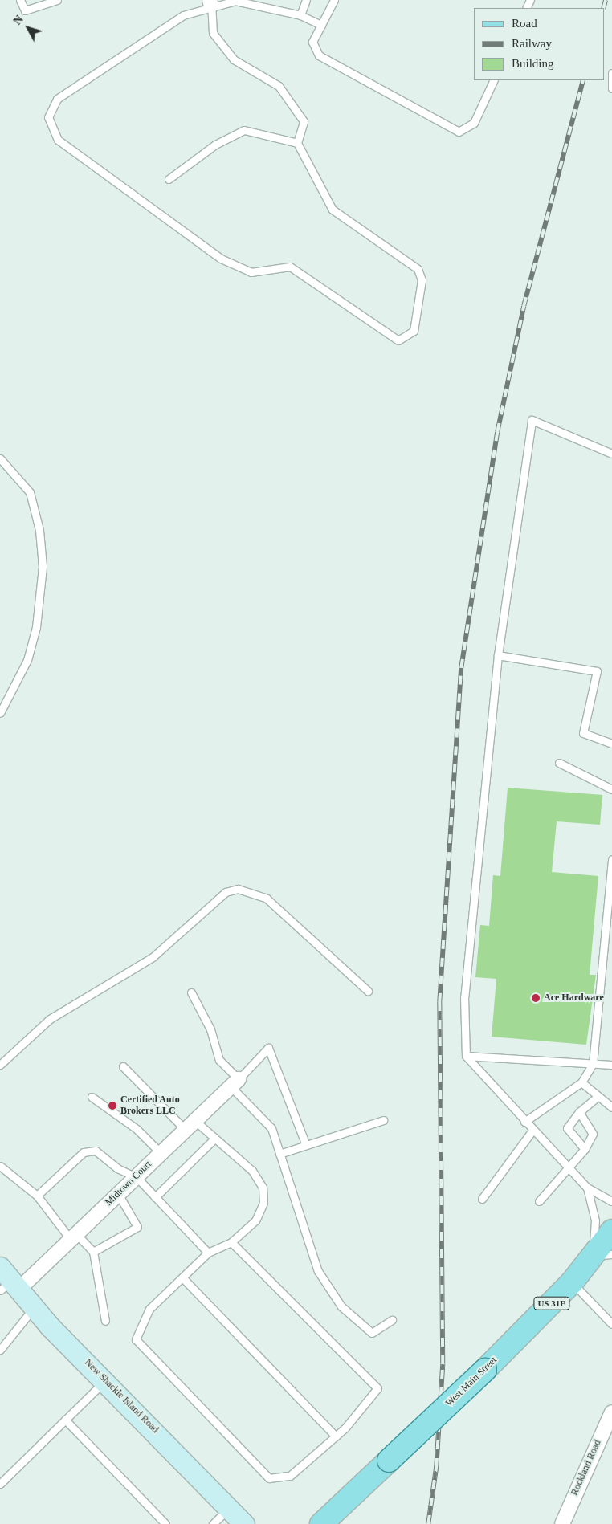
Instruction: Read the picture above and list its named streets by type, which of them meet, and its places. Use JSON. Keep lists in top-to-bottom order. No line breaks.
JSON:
{"streets":{"main road":["US 31E","West Main Street","New Shackle Island Road"],"street":["Midtown Court","Rockland Road"]},"crossings":[["Midtown Court","New Shackle Island Road"]],"places":["Ace Hardware","Certified Auto Brokers LLC"],"legend":["Road","Railway","Building"],"north":"top left"}
